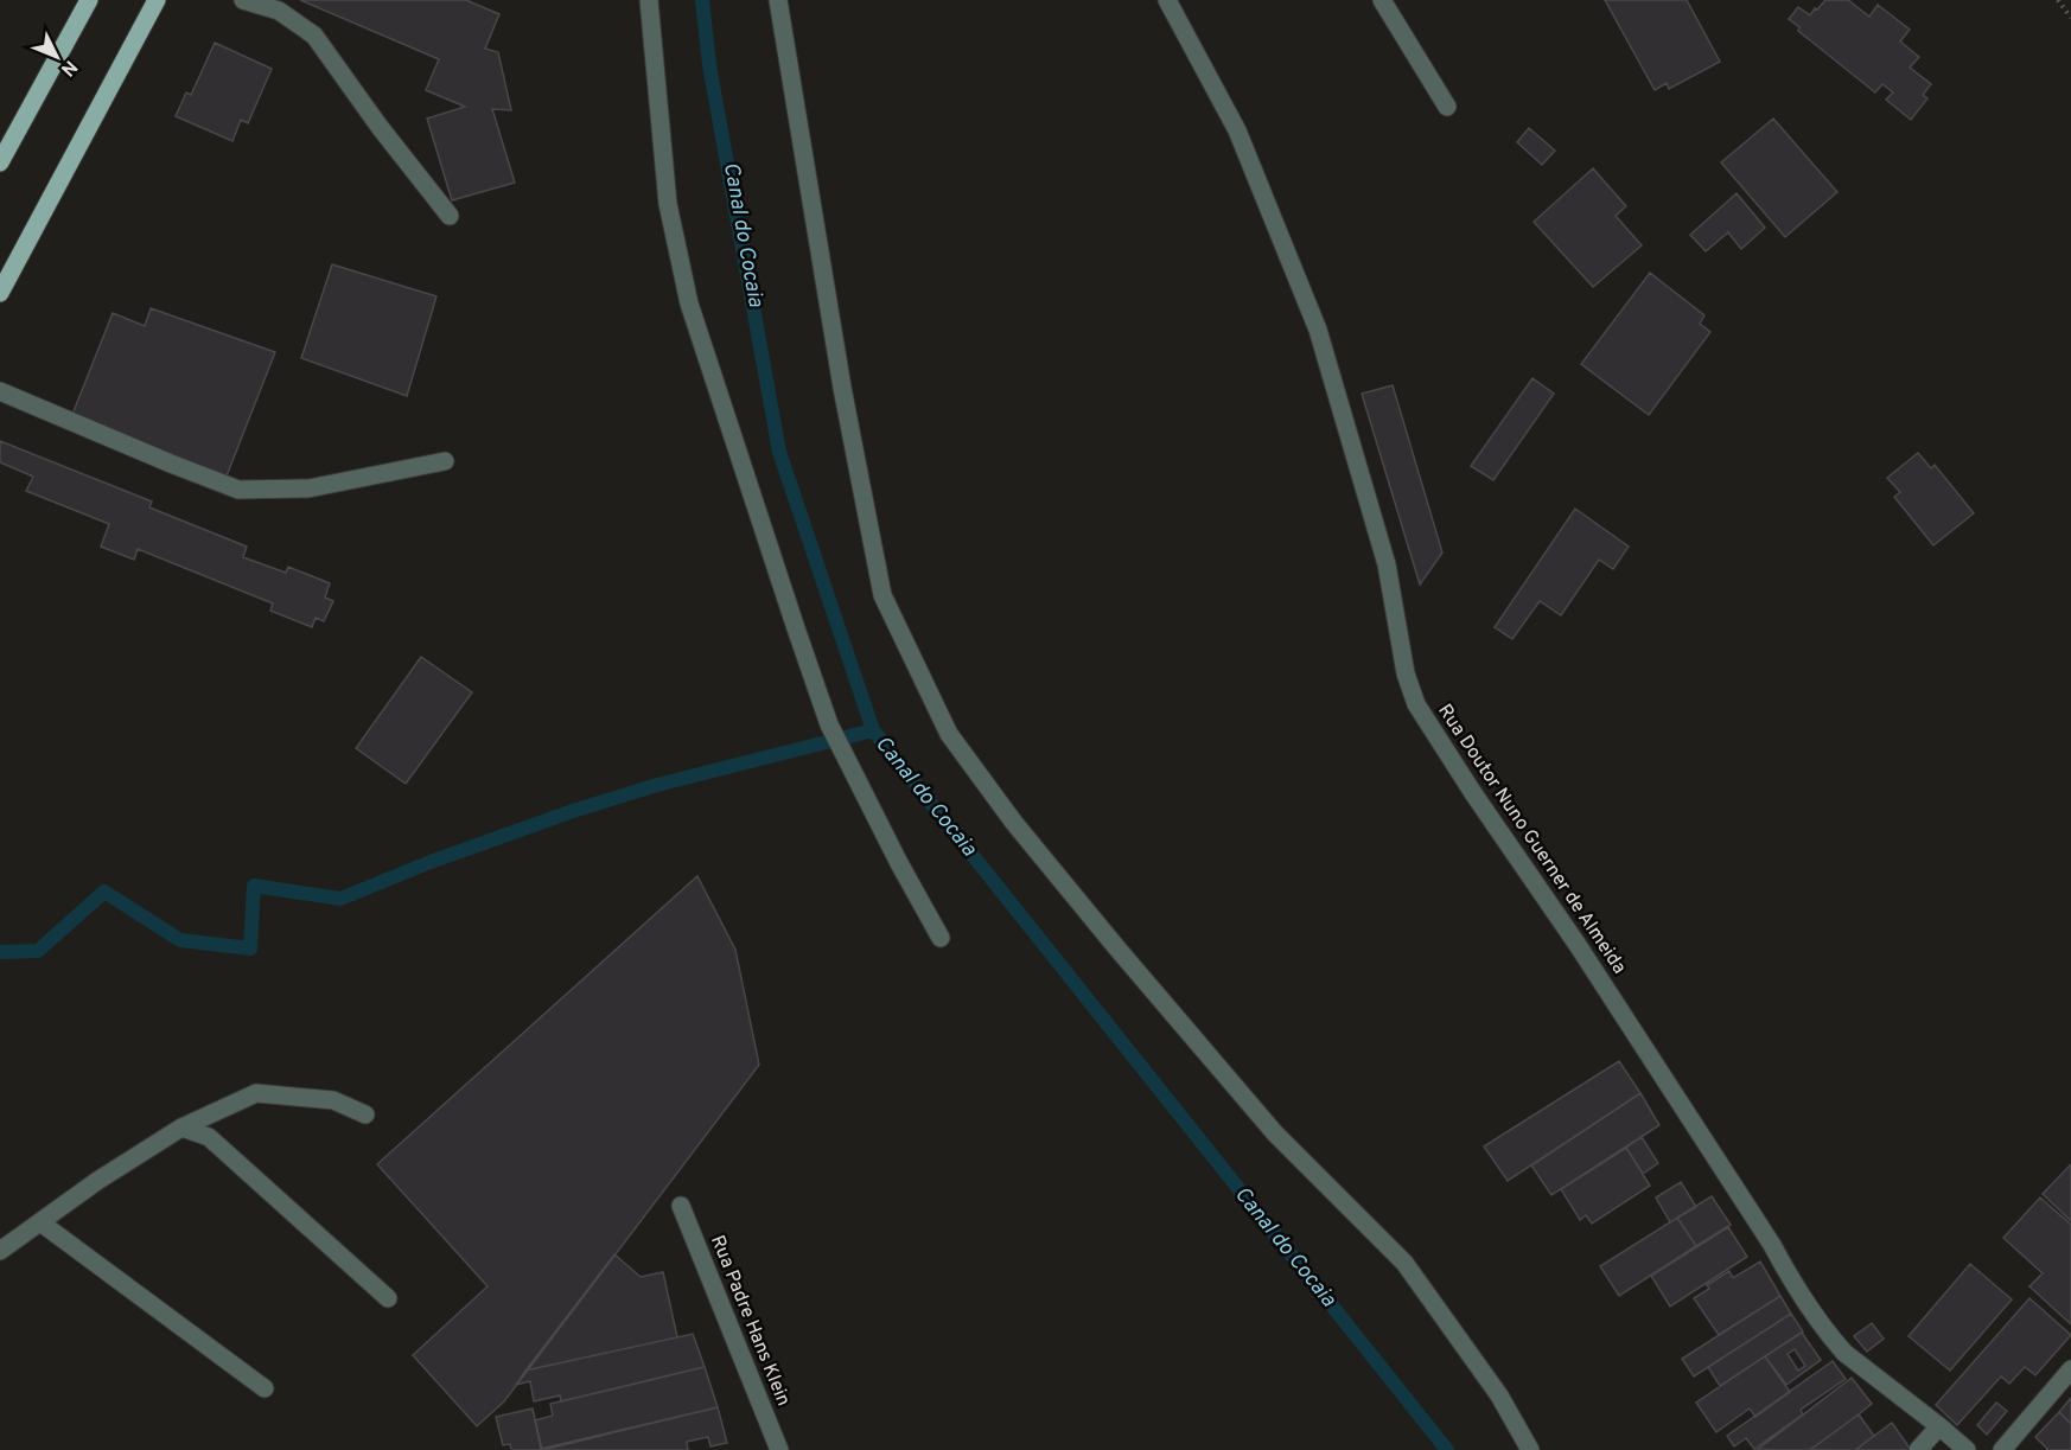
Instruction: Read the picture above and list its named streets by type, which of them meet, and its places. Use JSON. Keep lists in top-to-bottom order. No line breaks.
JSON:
{"streets":{"street":["Rua Doutor Nuno Guerner de Almeida","Rua Padre Hans Klein"]},"water":["Canal do Cocaia"],"north":"bottom right"}
